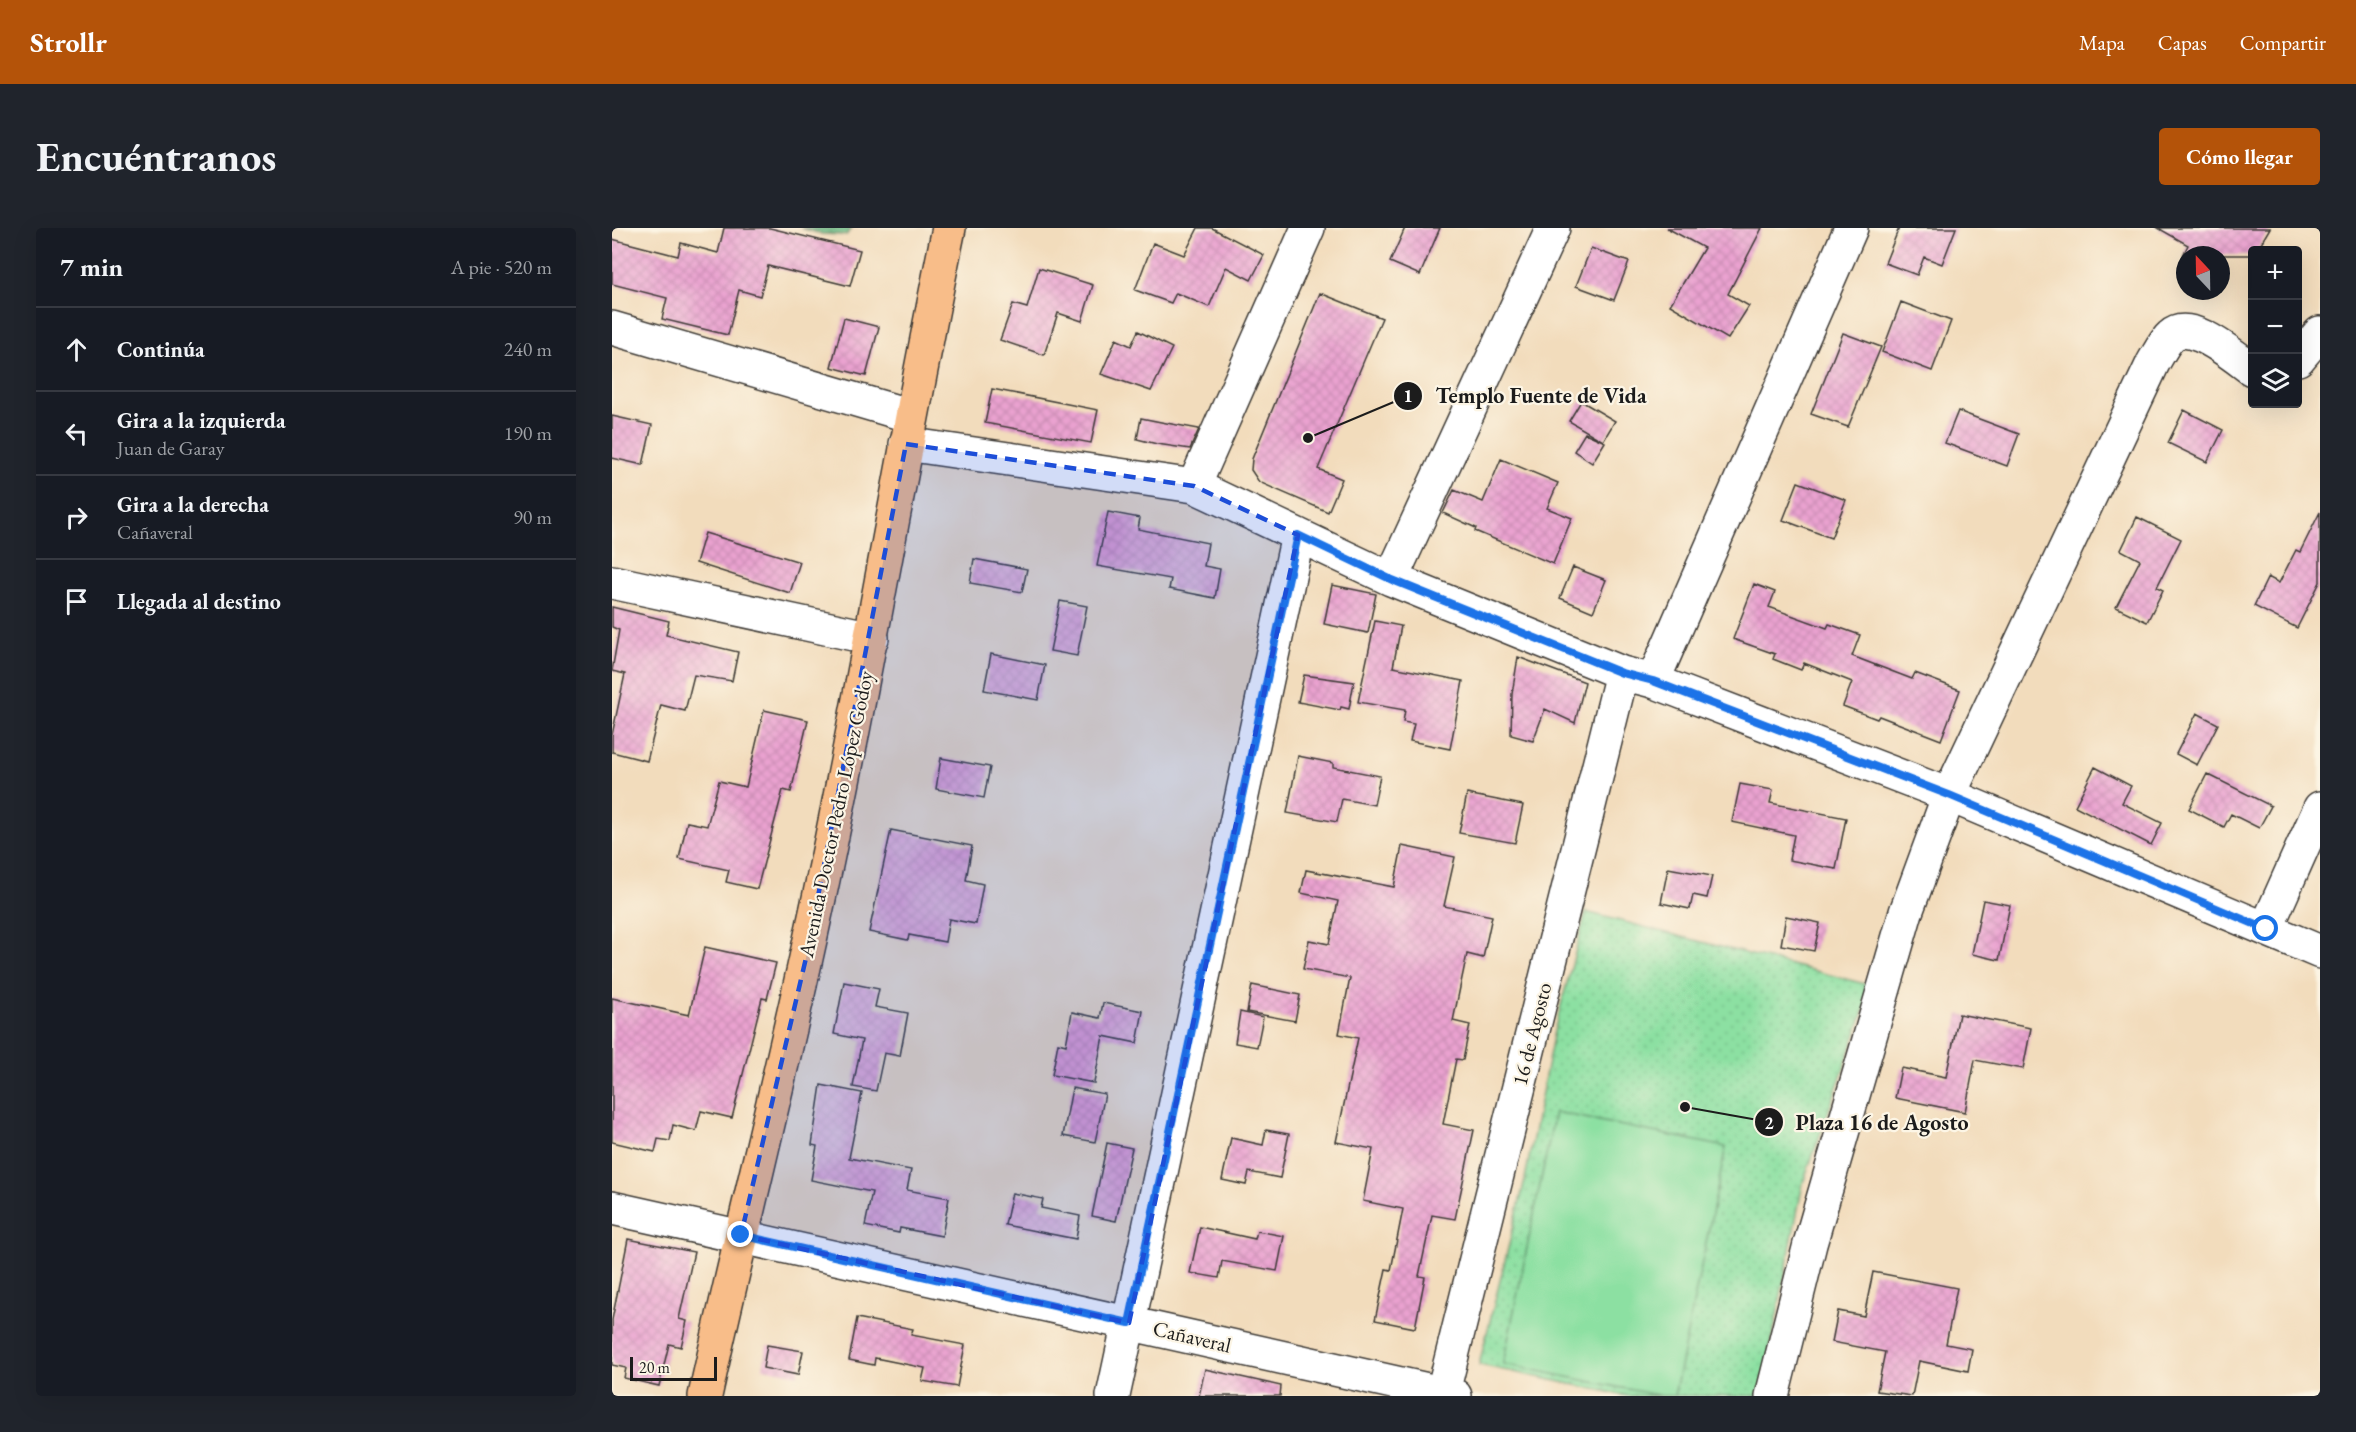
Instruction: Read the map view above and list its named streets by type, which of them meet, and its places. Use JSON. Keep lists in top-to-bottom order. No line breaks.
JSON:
{"streets":{"main road":["Avenida Doctor Pedro López Godoy"],"street":["16 de Agosto","Cañaveral"]},"crossings":[["Avenida Doctor Pedro López Godoy","Cañaveral"],["16 de Agosto","Cañaveral"]],"places":["Templo Fuente de Vida","Plaza 16 de Agosto"],"scale_bar":"20 m","north":"top","page":{"header":"Strollr","nav":["Mapa","Capas","Compartir"],"buttons":"Cómo llegar","title":"Encuéntranos","heading":["7 min","A pie · 520 m"],"map_buttons":["+","−"],"list":[["Continúa","240 m"],["Gira a la izquierda","Juan de Garay","190 m"],["Gira a la derecha","Cañaveral","90 m"],"Llegada al destino"],"scale":"20 m"}}
